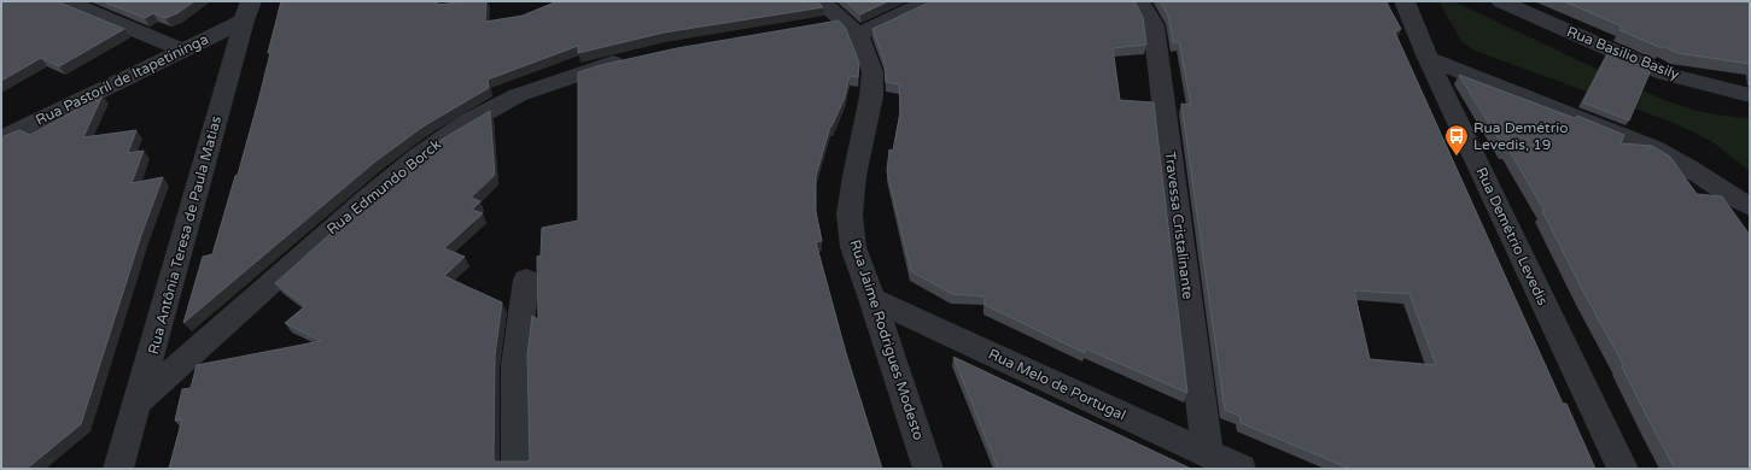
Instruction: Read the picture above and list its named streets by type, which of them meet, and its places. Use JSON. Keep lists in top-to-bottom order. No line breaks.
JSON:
{"streets":{"street":["Rua Basilio Basily","Rua Pastoril de Itapetininga","Rua Edmundo Borck","Travessa Cristalinante","Rua Antônia Teresa de Paula Matias","Rua Demétrio Levedis","Rua Jaime Rodrigues Modesto","Rua Melo de Portugal"]},"crossings":[["Rua Pastoril de Itapetininga","Rua Antônia Teresa de Paula Matias"],["Rua Edmundo Borck","Rua Antônia Teresa de Paula Matias"],["Travessa Cristalinante","Rua Melo de Portugal"],["Rua Jaime Rodrigues Modesto","Rua Melo de Portugal"]],"places":{"bus stop":["Rua Demétrio Levedis, 19"]}}
